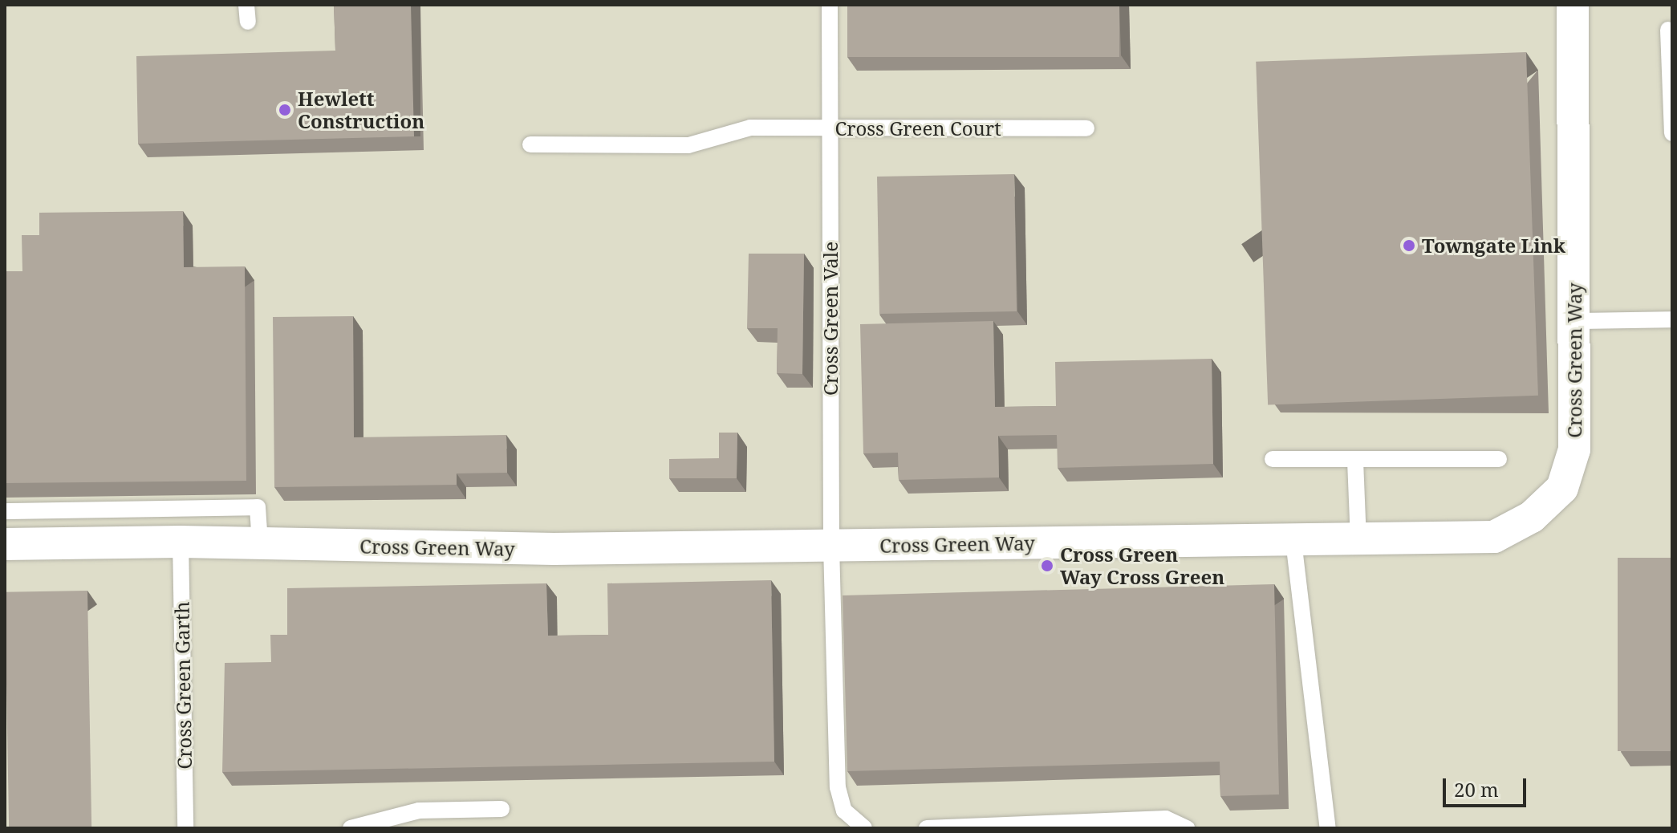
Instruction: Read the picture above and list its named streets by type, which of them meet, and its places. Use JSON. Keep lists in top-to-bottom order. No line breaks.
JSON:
{"streets":{"street":["Cross Green Way"],"lane":["Cross Green Court","Cross Green Vale","Cross Green Garth"]},"crossings":[["Cross Green Court","Cross Green Vale"],["Cross Green Vale","Cross Green Way"],["Cross Green Way","Cross Green Garth"]],"places":["Hewlett Construction","Towngate Link","Cross Green Way Cross Green"],"scale_bar":"20 m"}
